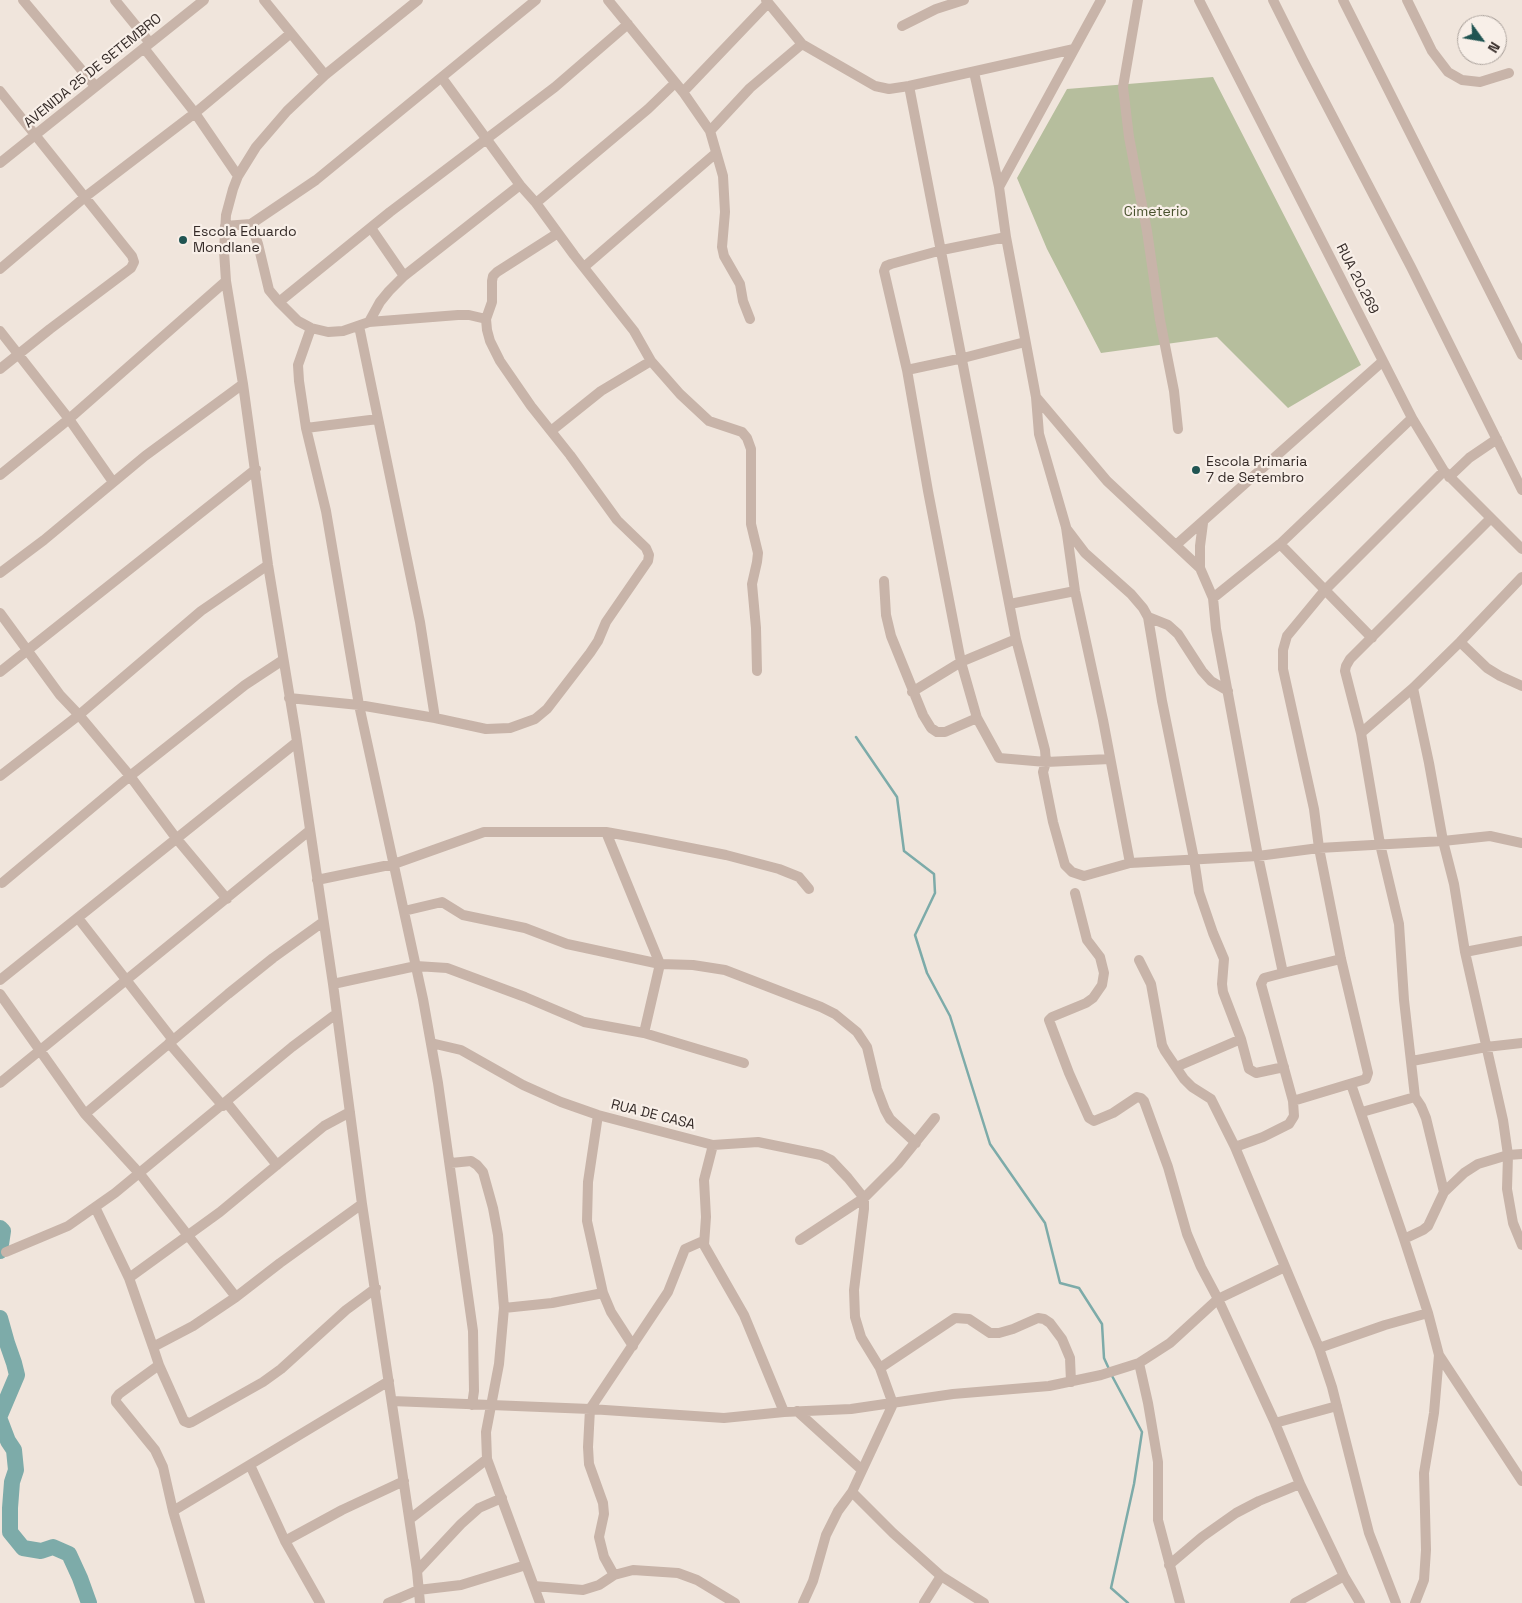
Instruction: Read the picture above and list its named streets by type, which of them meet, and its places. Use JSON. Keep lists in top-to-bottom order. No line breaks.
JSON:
{"streets":{"street":["AVENIDA 25 DE SETEMBRO","RUA 20.269","RUA DE CASA"]},"parks":["Cimeterio"],"places":["Escola Eduardo Mondlane","Escola Primaria 7 de Setembro"],"north":"bottom right"}
